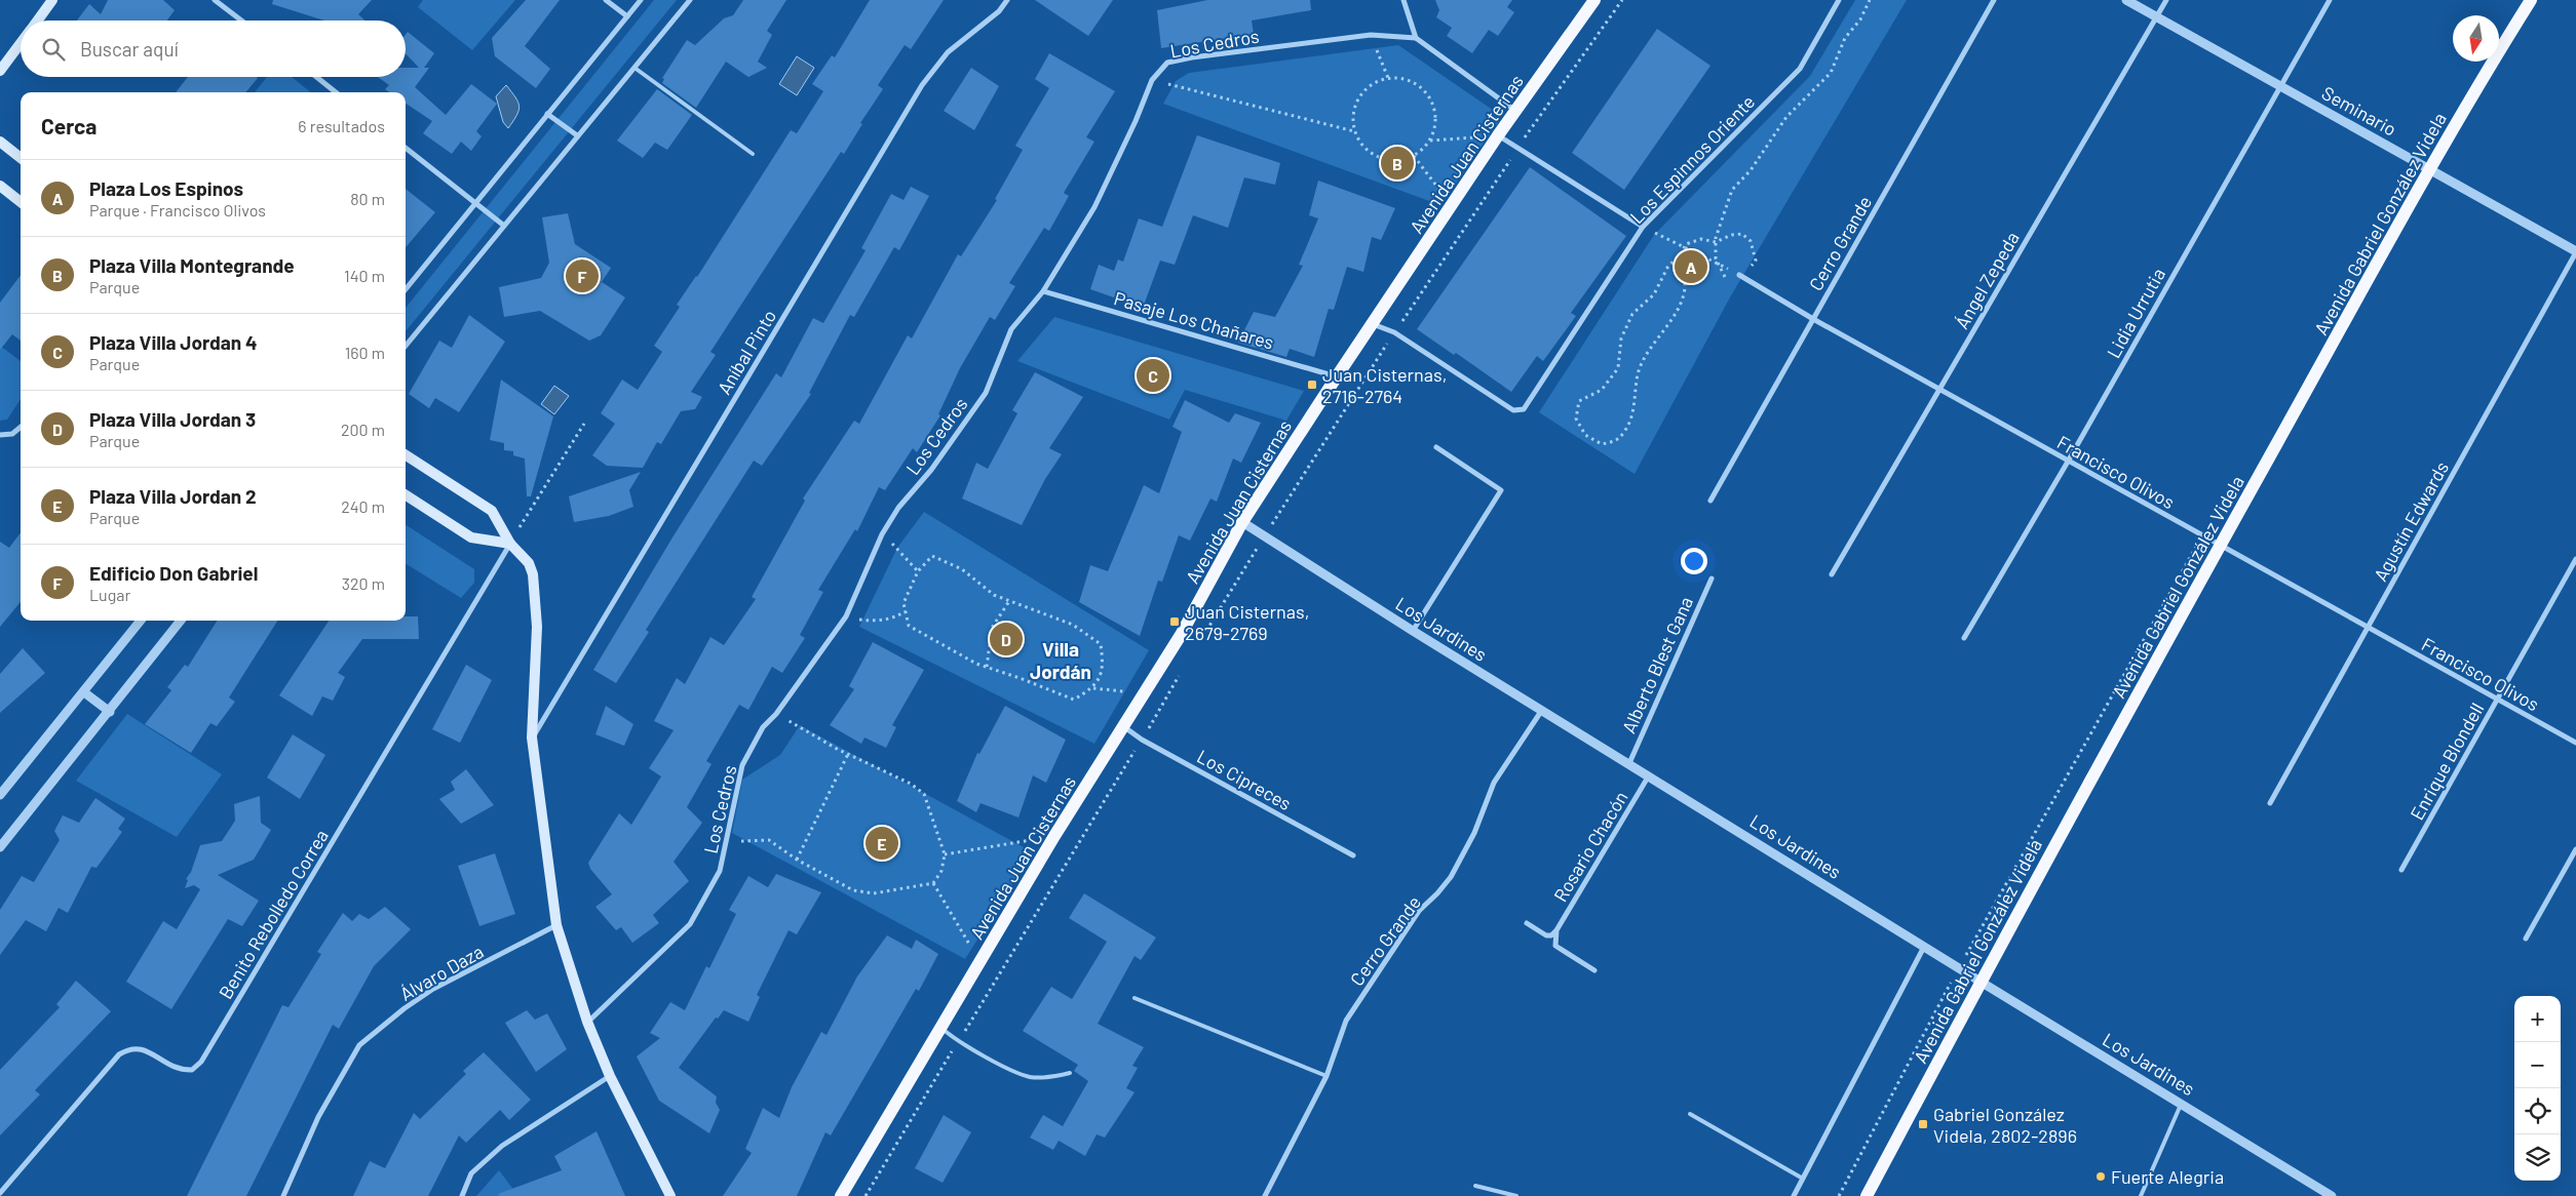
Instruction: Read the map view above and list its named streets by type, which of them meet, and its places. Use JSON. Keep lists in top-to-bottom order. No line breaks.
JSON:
{"streets":{"main road":["Avenida Juan Cisternas","Avenida Gabriel González Videla"],"street":["Los Cedros","Seminario","Los Espinnos Oriente","Cerro Grande","Ángel Zepeda","Lidia Urrutia","Pasaje Los Chañares","Aníbal Pinto","Francisco Olivos","Agustín Edwards","Los Jardines","Alberto Blest Gana","Enrique Blondell","Los Cipreces","Rosario Chacón","Benito Rebolledo Correa","Álvaro Daza"]},"crossings":[["Los Cedros","Pasaje Los Chañares"],["Seminario","Avenida Gabriel González Videla"],["Seminario","Ángel Zepeda"],["Seminario","Lidia Urrutia"],["Seminario","Agustín Edwards"],["Avenida Juan Cisternas","Pasaje Los Chañares"],["Avenida Juan Cisternas","Los Jardines"],["Avenida Juan Cisternas","Los Cipreces"],["Avenida Gabriel González Videla","Francisco Olivos"],["Avenida Gabriel González Videla","Los Jardines"],["Cerro Grande","Francisco Olivos"],["Cerro Grande","Los Jardines"],["Ángel Zepeda","Francisco Olivos"],["Lidia Urrutia","Francisco Olivos"],["Francisco Olivos","Agustín Edwards"],["Francisco Olivos","Enrique Blondell"],["Los Jardines","Alberto Blest Gana"],["Los Jardines","Rosario Chacón"]],"districts":["Villa Jordán"],"places":{"transit":["Juan Cisternas, 2716-2764","Juan Cisternas, 2679-2769","Gabriel González Videla, 2802-2896"],"other":["Fuerte Alegria"]},"north":"bottom","page":{"search":"Buscar aquí","heading":["Cerca","6 resultados"],"pins":["B","A","F","C","D","E"],"list":[{"mark":"A","name":"Plaza Los Espinos","note":"Parque · Francisco Olivos","value":"80 m"},{"mark":"B","name":"Plaza Villa Montegrande","note":"Parque","value":"140 m"},{"mark":"C","name":"Plaza Villa Jordan 4","note":"Parque","value":"160 m"},{"mark":"D","name":"Plaza Villa Jordan 3","note":"Parque","value":"200 m"},{"mark":"E","name":"Plaza Villa Jordan 2","note":"Parque","value":"240 m"},{"mark":"F","name":"Edificio Don Gabriel","note":"Lugar","value":"320 m"}],"map_buttons":["+","−"]}}
